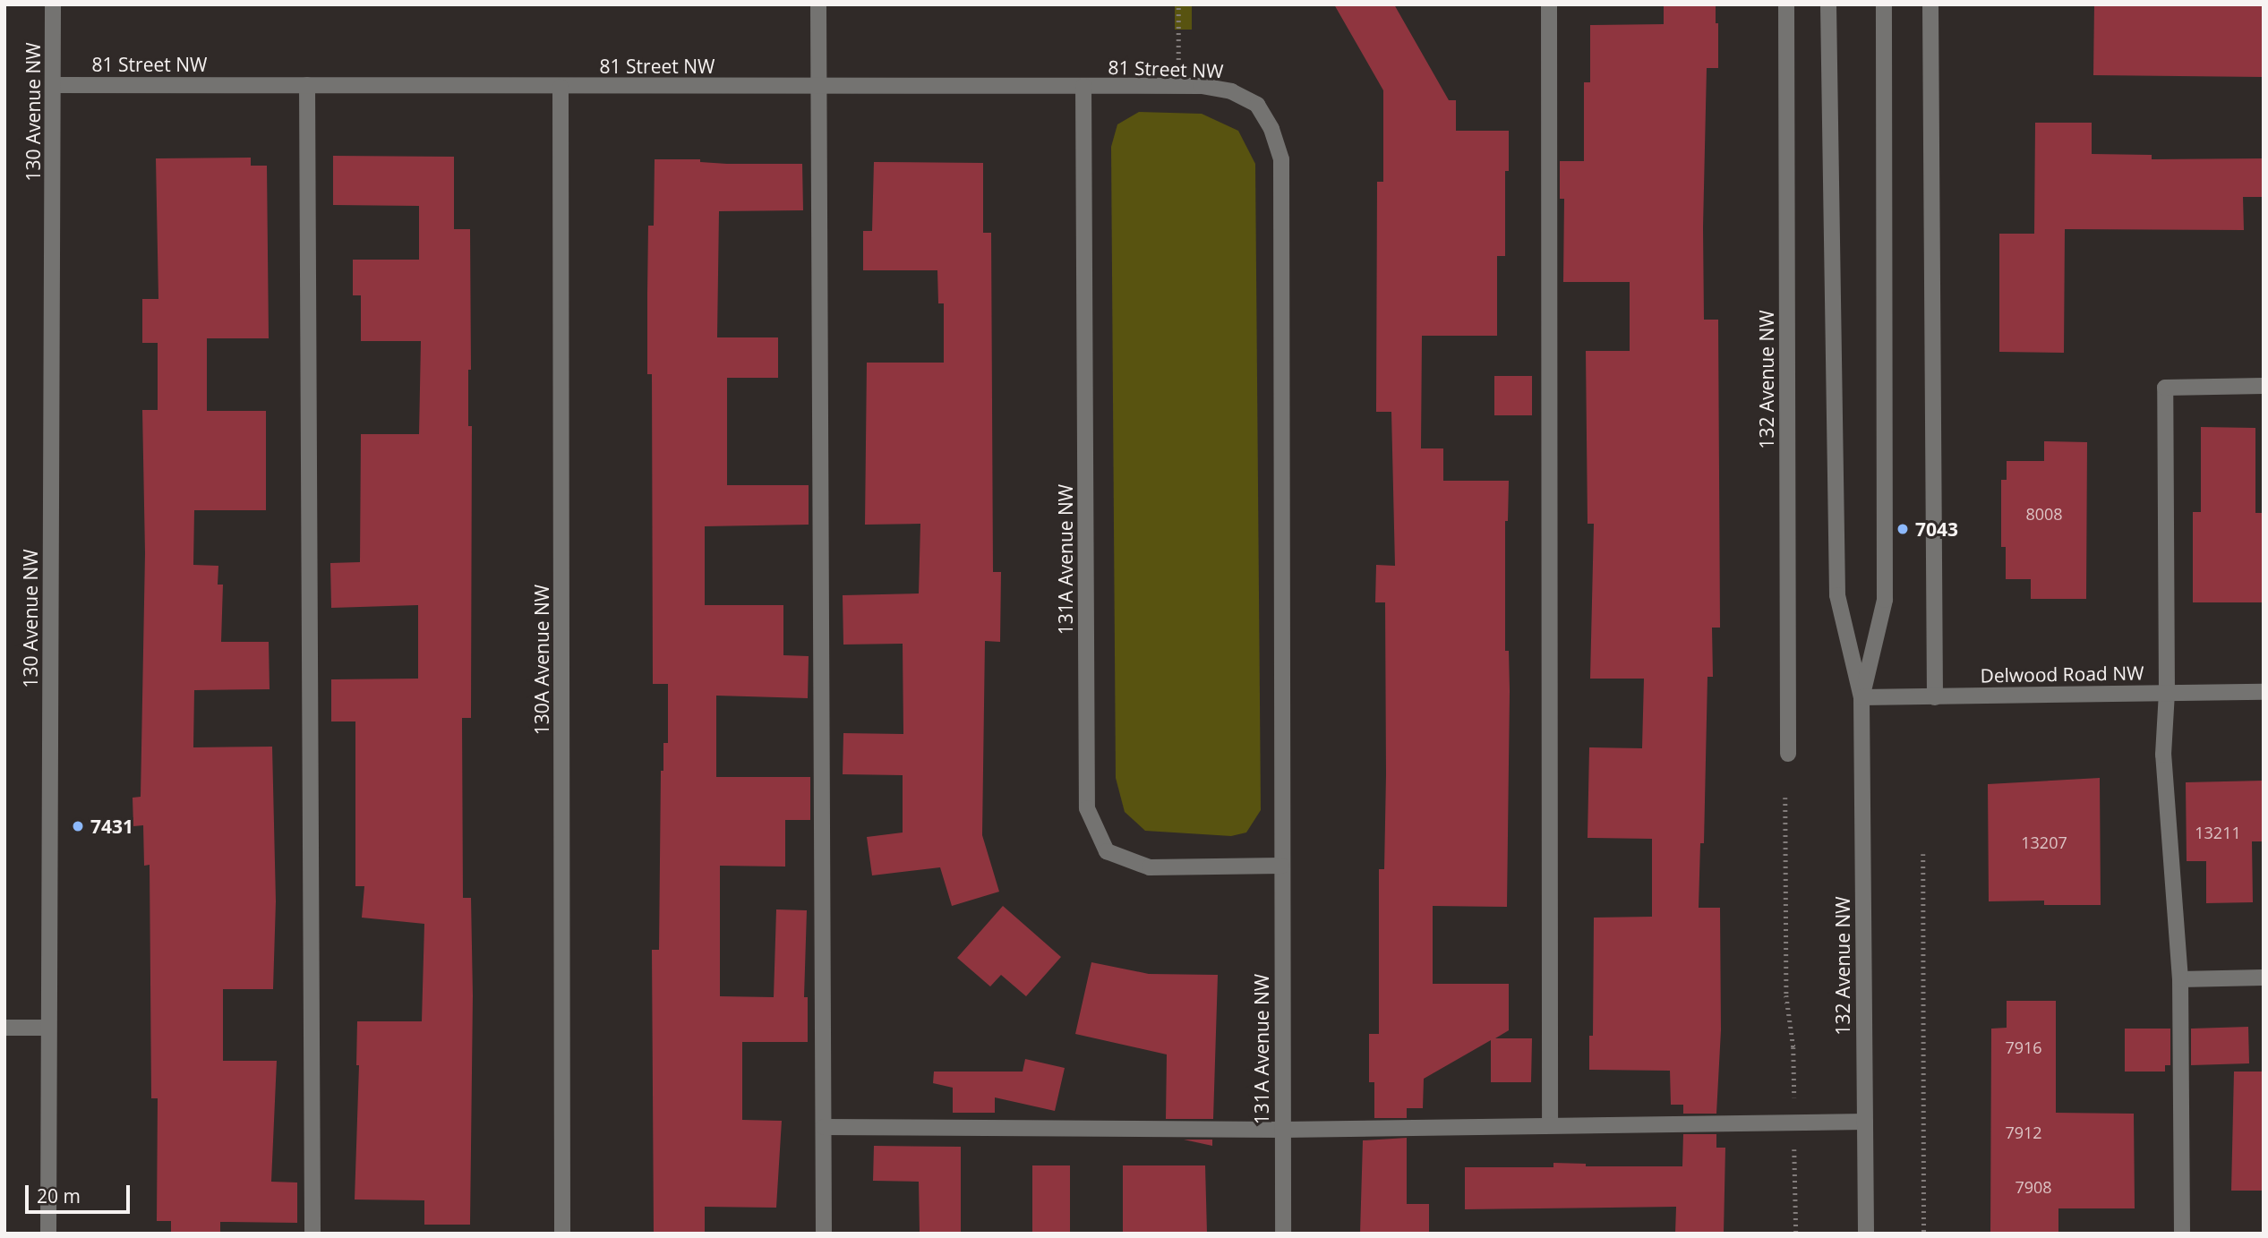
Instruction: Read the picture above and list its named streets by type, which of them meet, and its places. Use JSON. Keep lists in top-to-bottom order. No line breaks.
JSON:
{"streets":{"street":["81 Street NW","130 Avenue NW","132 Avenue NW","131A Avenue NW","130A Avenue NW","Delwood Road NW"]},"crossings":[["81 Street NW","130 Avenue NW"],["81 Street NW","131A Avenue NW"],["81 Street NW","130A Avenue NW"],["132 Avenue NW","Delwood Road NW"]],"places":["7043","7431"],"house_numbers":["8008","13211","13207","7916","7912","7908"],"scale_bar":"20 m"}
